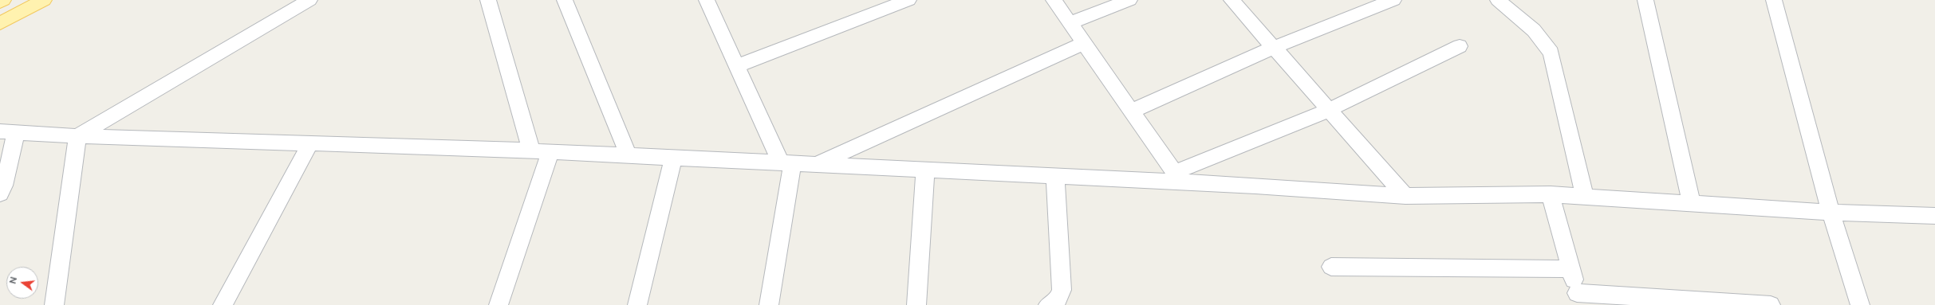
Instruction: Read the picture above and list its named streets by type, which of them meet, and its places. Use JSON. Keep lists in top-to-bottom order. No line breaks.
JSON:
{"north":"left"}
